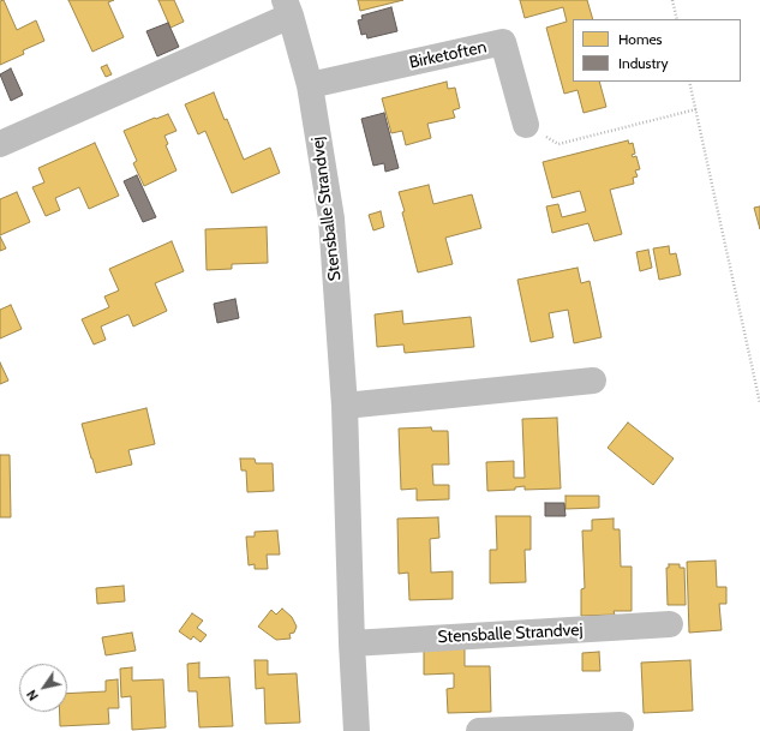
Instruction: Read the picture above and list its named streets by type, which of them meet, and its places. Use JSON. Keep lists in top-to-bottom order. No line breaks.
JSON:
{"streets":{"street":["Birketoften","Stensballe Strandvej"]},"crossings":[["Birketoften","Stensballe Strandvej"]],"legend":["Homes","Industry"],"north":"bottom left"}
